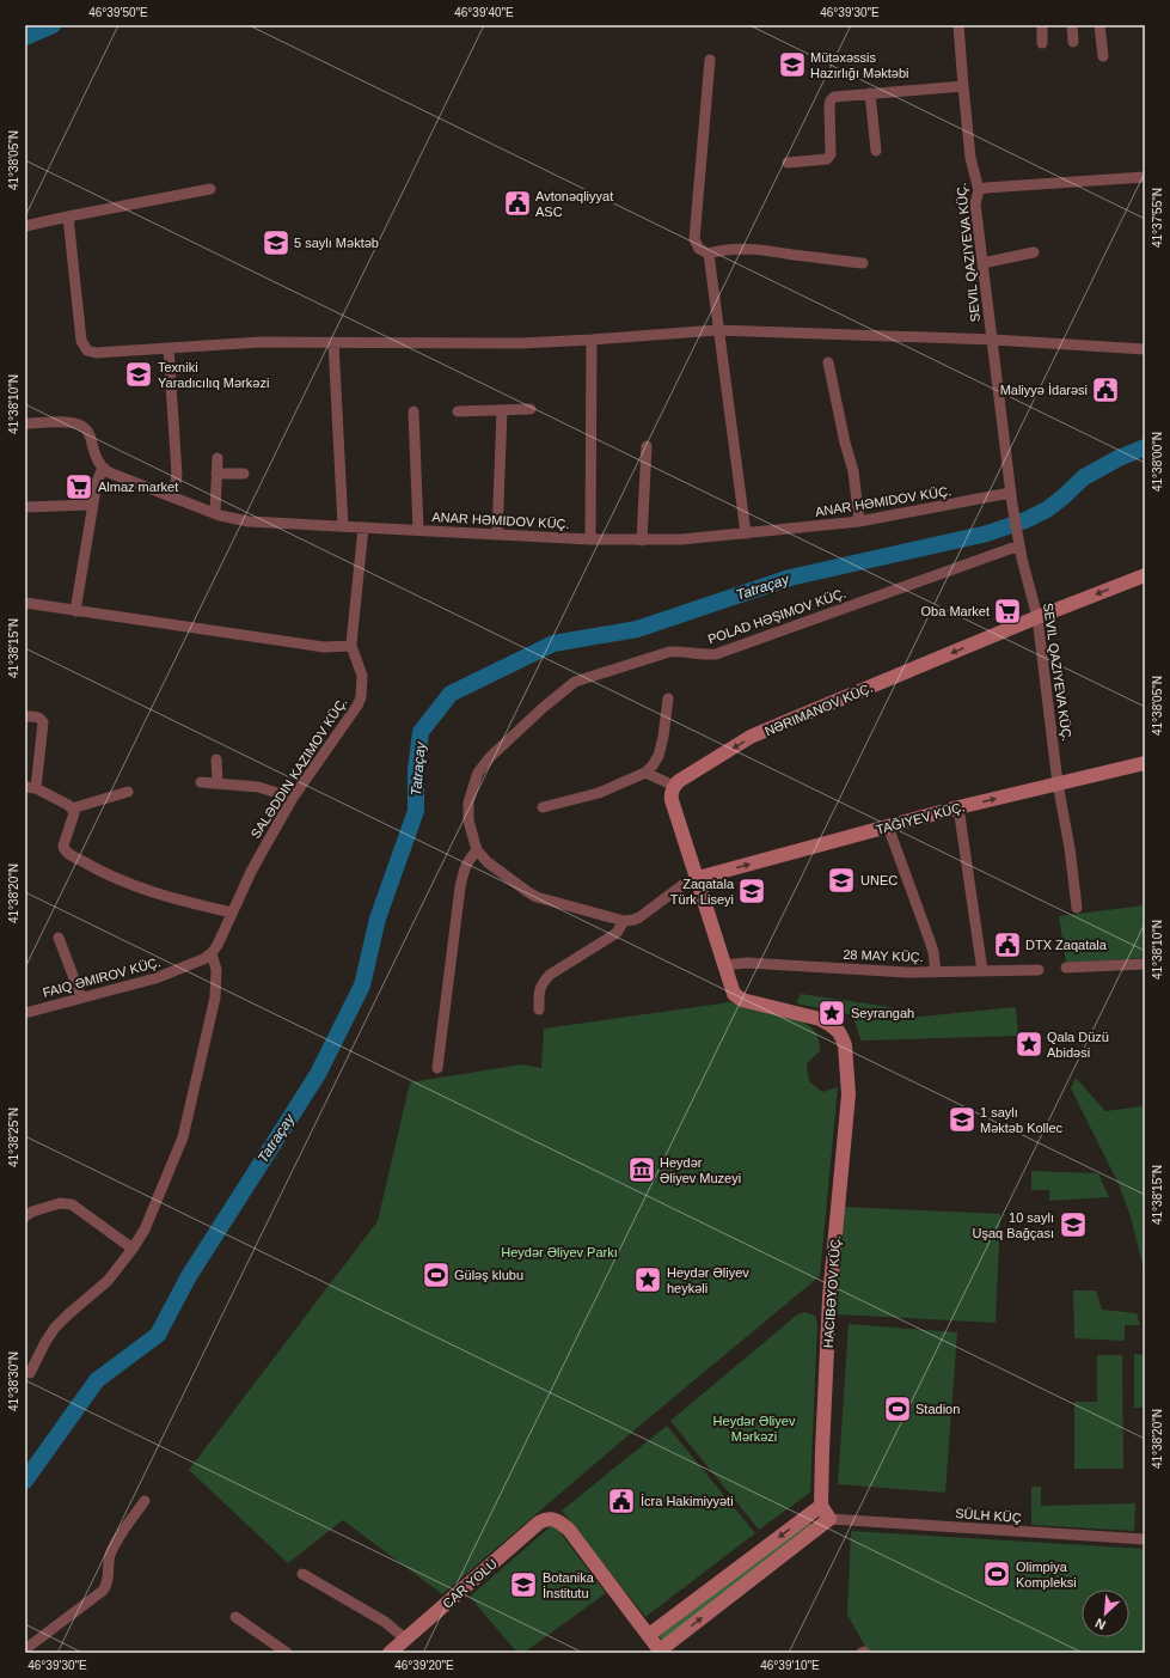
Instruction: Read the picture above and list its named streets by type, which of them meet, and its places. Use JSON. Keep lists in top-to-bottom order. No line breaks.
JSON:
{"streets":{"street":["ANAR HƏMIDOV KÜÇ.","POLAD HƏŞIMOV KÜÇ.","NƏRIMANOV KÜÇ.","28 MAY KÜÇ.","FAIQ ƏMIROV KÜÇ.","SÜLH KÜÇ","CAR YOLU"]},"one_way":["NƏRIMANOV KÜÇ."],"water":["Tatraçay"],"parks":["Heydər Əliyev Parkı","Heydər Əliyev Mərkəzi"],"places":{"school or university":["Mütəxəssis Hazırlığı Məktəbi","5 saylı Məktəb","Texniki Yaradıcılıq Mərkəzi","UNEC","Zaqatala Türk Liseyi","1 saylı Məktəb Kollec","10 saylı Uşaq Bağçası","Botanika İnstitutu"],"public building":["Avtonəqliyyat ASC","Maliyyə İdarəsi","DTX Zaqatala","İcra Hakimiyyəti"],"supermarket":["Almaz market","Oba Market"],"place":["Seyrangah","Qala Düzü Abidəsi","Heydər Əliyev heykəli"],"museum":["Heydər Əliyev Muzeyi"],"sports":["Güləş klubu","Stadion","Olimpiya Kompleksi"]},"north":"bottom left","coordinates":["46°39'50\"E","46°39'40\"E","46°39'30\"E","41°38'05\"N","41°37'55\"N","41°38'10\"N","41°38'00\"N","41°38'15\"N","41°38'20\"N","41°38'25\"N","41°38'30\"N","46°39'20\"E","46°39'10\"E"]}
